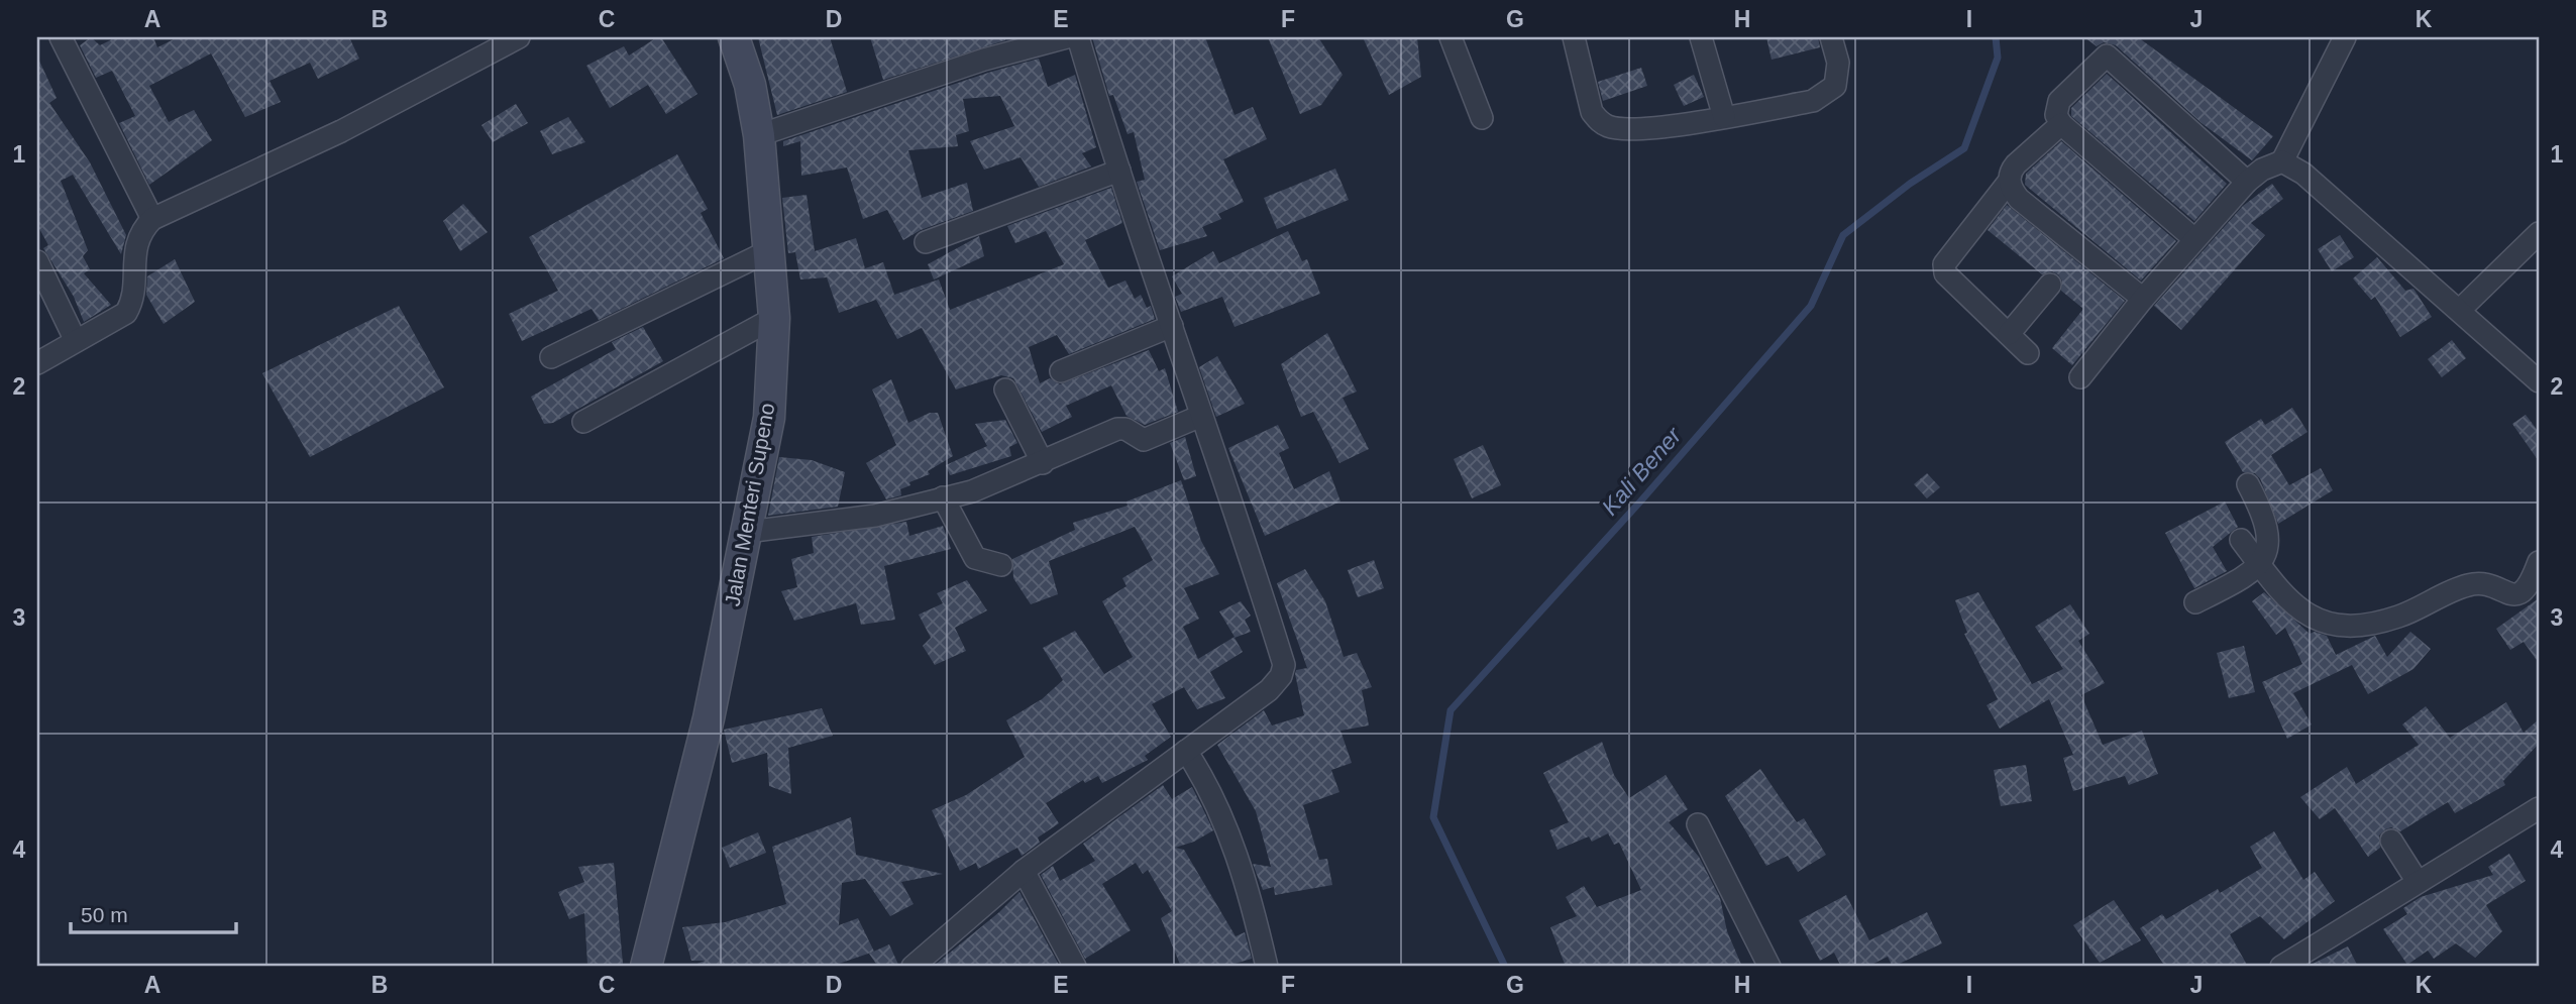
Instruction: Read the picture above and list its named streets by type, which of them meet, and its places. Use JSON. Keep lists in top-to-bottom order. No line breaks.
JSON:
{"streets":{"main road":["Jalan Menteri Supeno"]},"water":["Kali Bener"],"scale_bar":"50 m","grid":{"columns":["A","B","C","D","E","F","G","H","I","J","K"],"rows":["1","2","3","4"]}}
